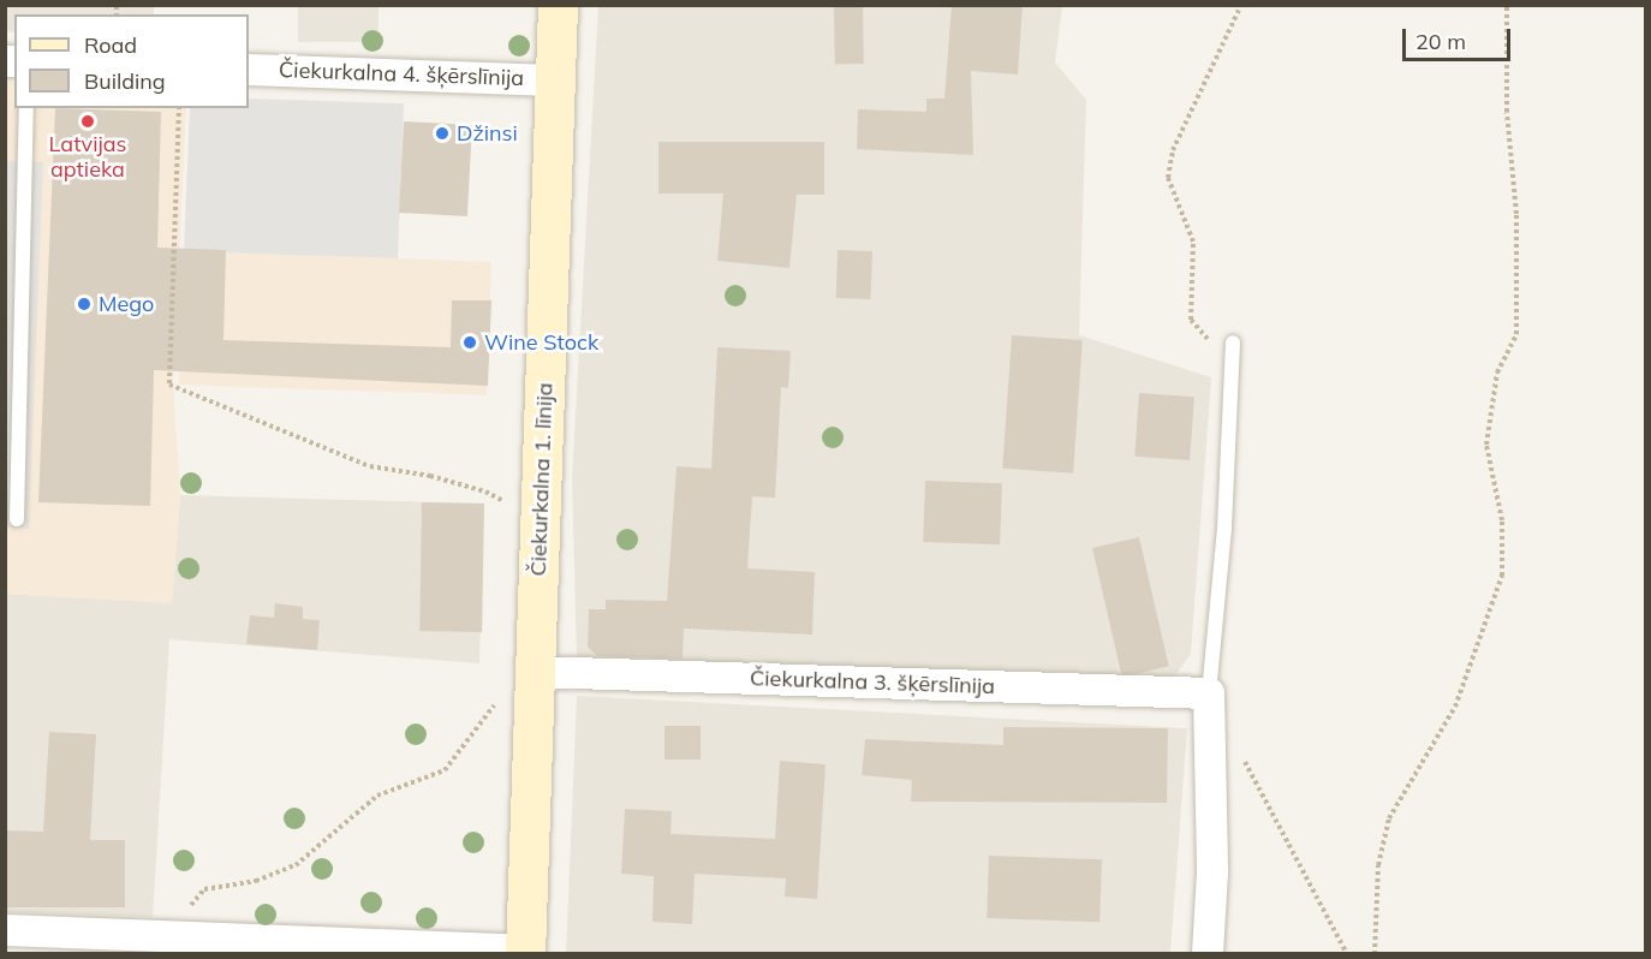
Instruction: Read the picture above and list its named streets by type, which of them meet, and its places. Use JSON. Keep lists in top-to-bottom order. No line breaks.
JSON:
{"streets":{"street":["Čiekurkalna 4. šķērslīnija","Čiekurkalna 1. līnija","Čiekurkalna 3. šķērslīnija"]},"crossings":[["Čiekurkalna 4. šķērslīnija","Čiekurkalna 1. līnija"],["Čiekurkalna 1. līnija","Čiekurkalna 3. šķērslīnija"]],"places":["Latvijas aptieka","Džinsi","Mego","Wine Stock"],"legend":["Road","Building"],"scale_bar":"20 m"}
